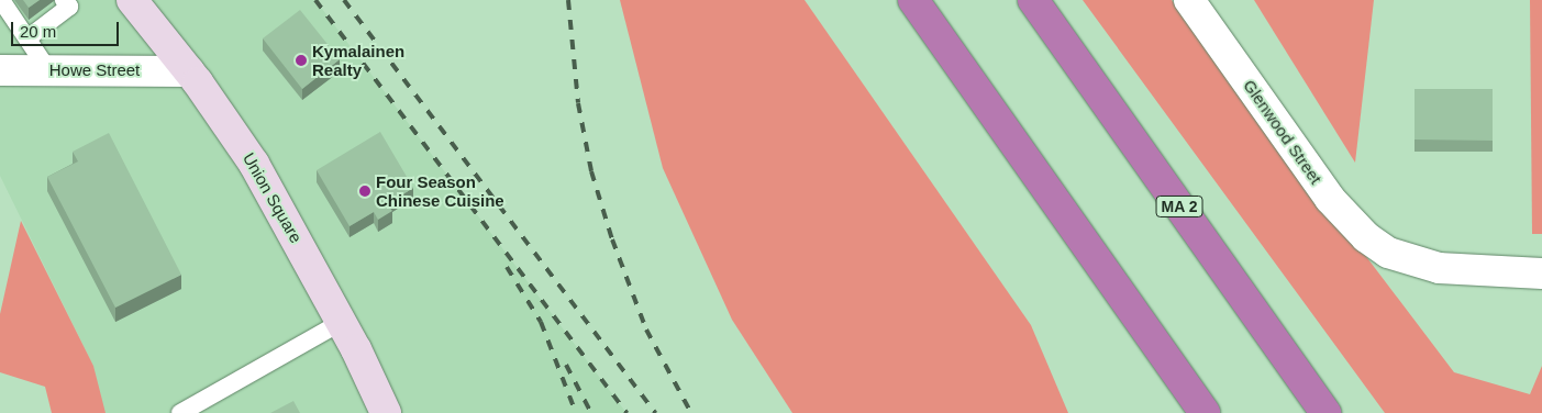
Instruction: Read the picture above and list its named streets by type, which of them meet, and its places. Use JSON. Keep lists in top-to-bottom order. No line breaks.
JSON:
{"streets":{"highway":["MA 2"],"main road":["Union Square"],"street":["Howe Street","Glenwood Street"]},"crossings":[["Howe Street","Union Square"]],"places":["Kymalainen Realty","Four Season Chinese Cuisine"],"scale_bar":"20 m"}
